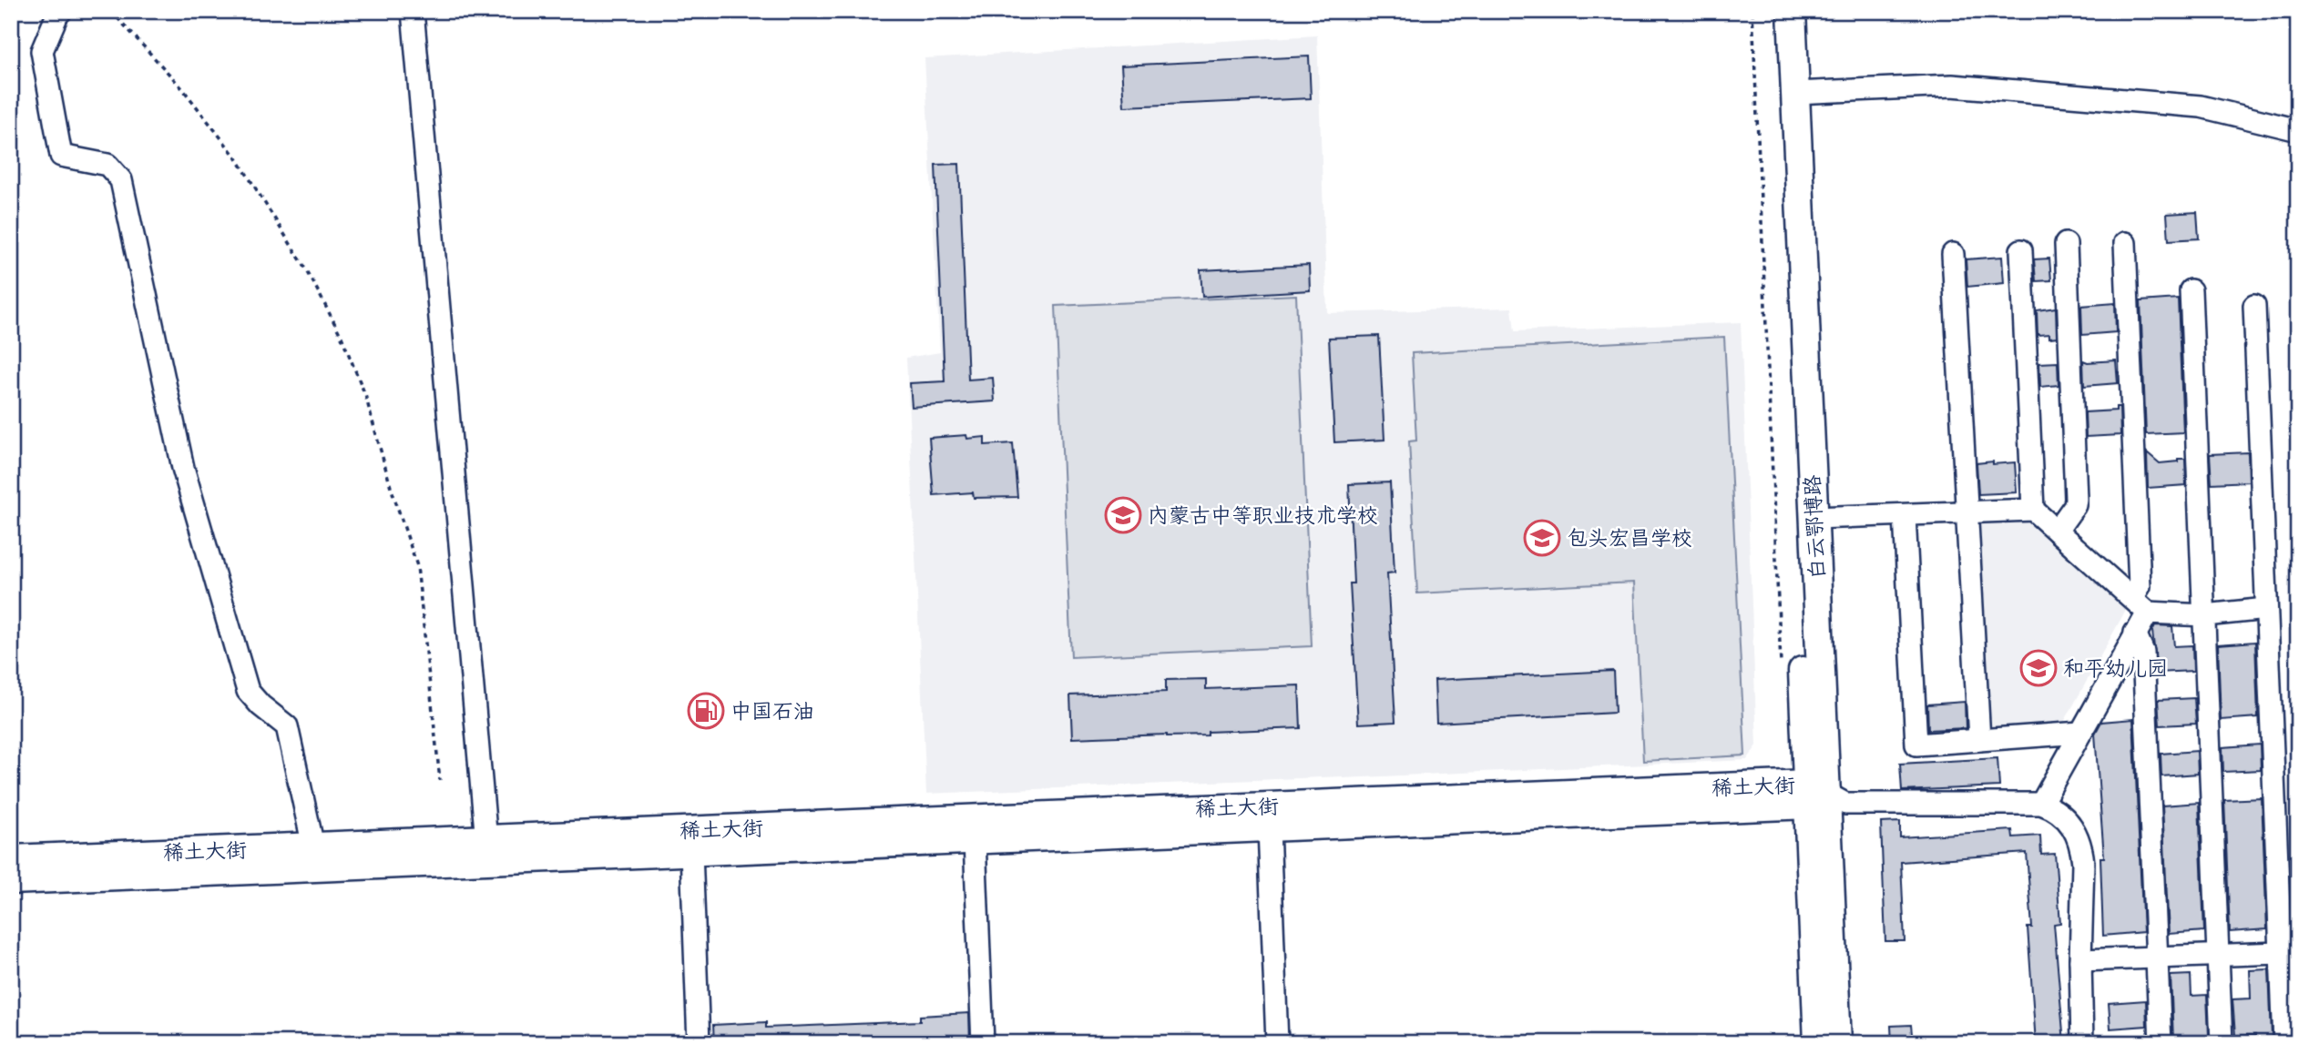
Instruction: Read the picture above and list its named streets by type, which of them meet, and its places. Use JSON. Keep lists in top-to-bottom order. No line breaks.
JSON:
{"streets":{"main road":["白云鄂博路","稀土大街"]},"crossings":[["白云鄂博路","稀土大街"]],"places":{"school or university":["内蒙古中等职业技术学校","包头宏昌学校","和平幼儿园"],"fuel station":["中国石油"]}}
